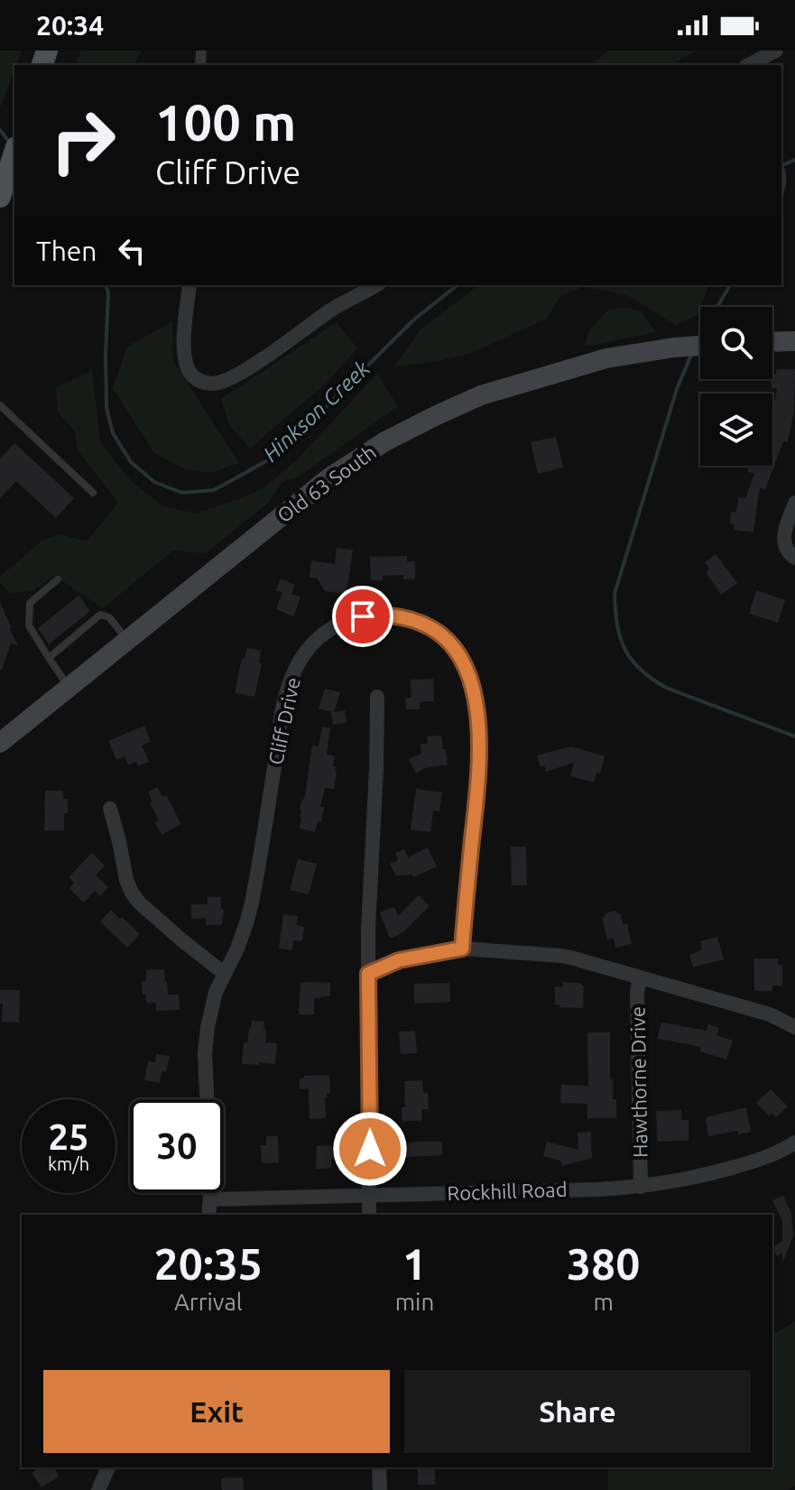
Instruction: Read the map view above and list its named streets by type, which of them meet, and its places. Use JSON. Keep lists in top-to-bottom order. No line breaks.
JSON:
{"streets":{"main road":["Old 63 South"],"street":["Cliff Drive","Hawthorne Drive","Rockhill Road"]},"crossings":[["Cliff Drive","Rockhill Road"],["Hawthorne Drive","Rockhill Road"]],"water":["Hinkson Creek"],"page":{"status":"20:34","turn":["100 m","Cliff Drive"],"then":"Then","speed":"25 km/h","limit":"30","eta":["20:35","Arrival","1","min","380","m"],"buttons":["Exit","Share"]}}
